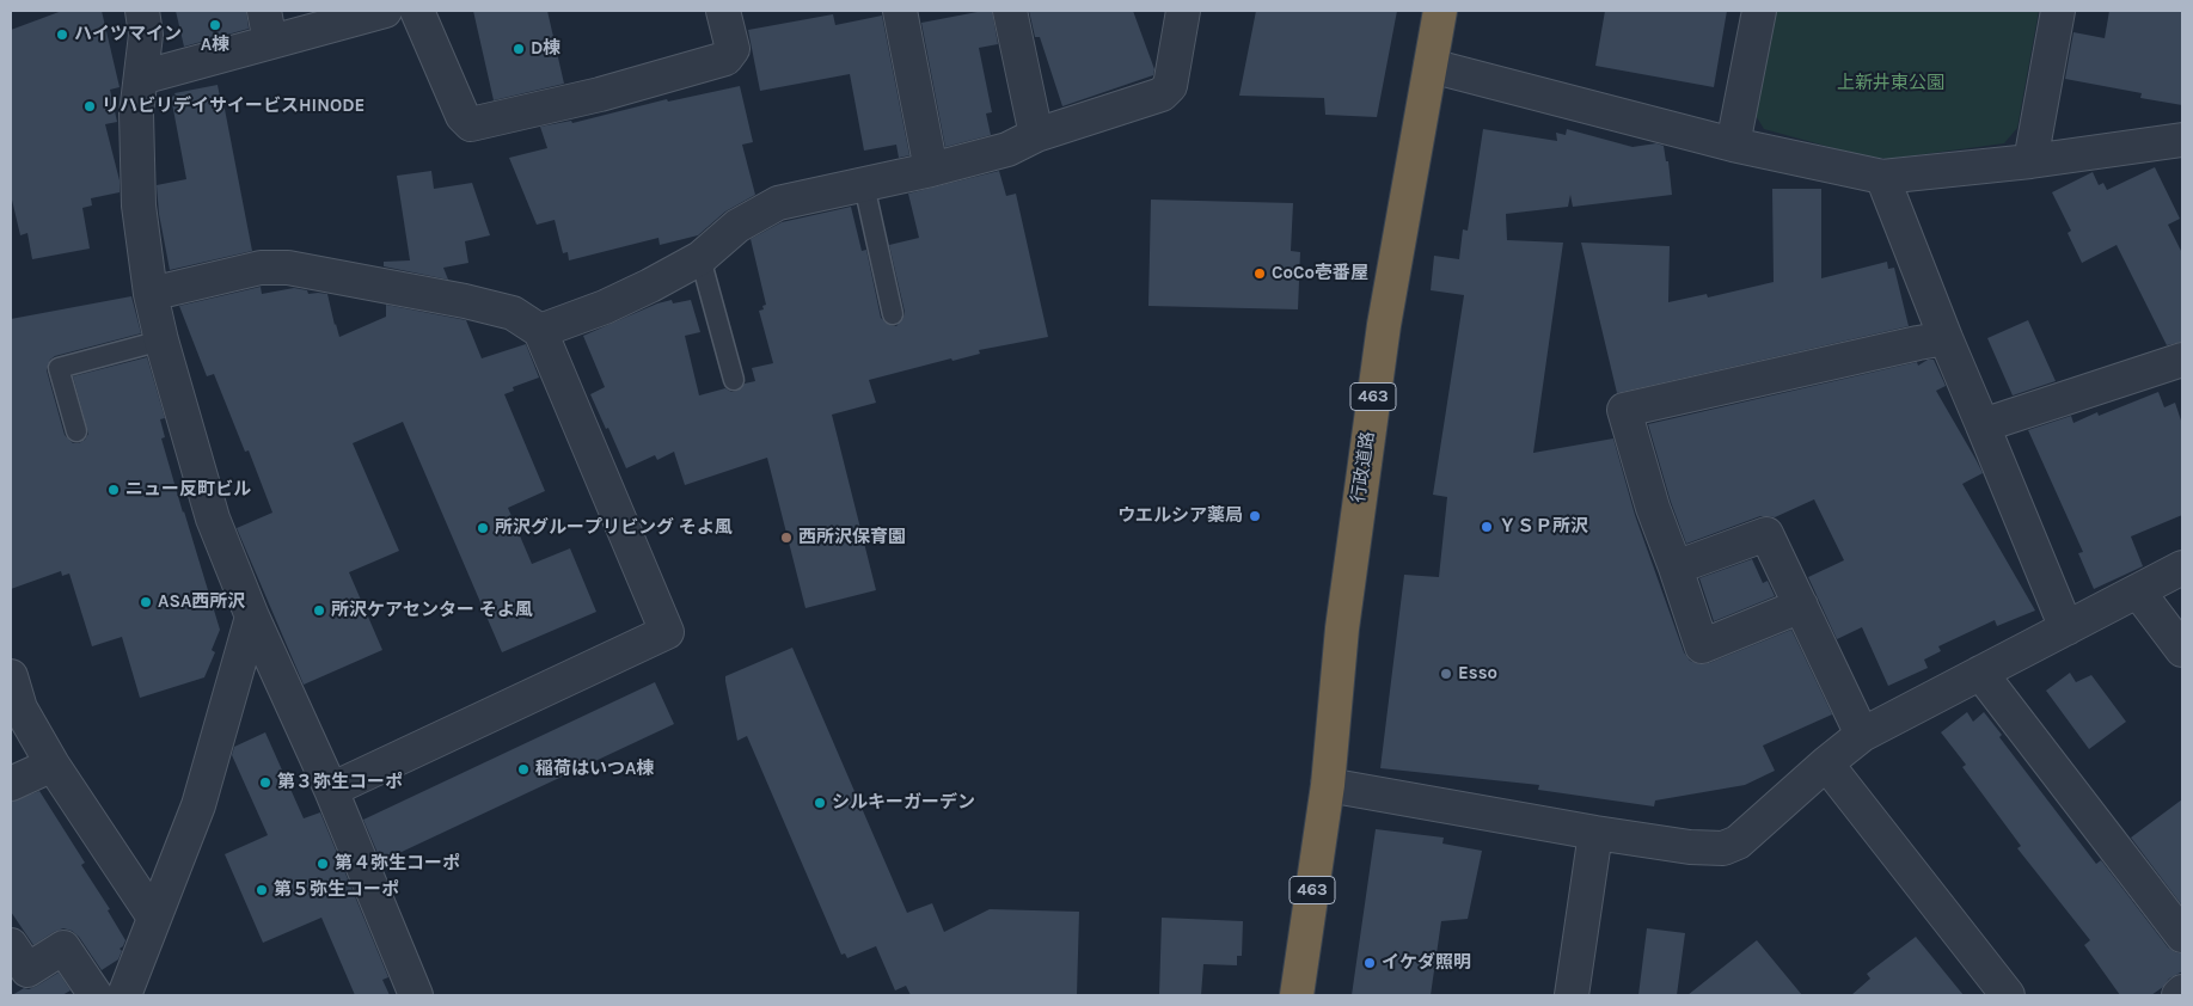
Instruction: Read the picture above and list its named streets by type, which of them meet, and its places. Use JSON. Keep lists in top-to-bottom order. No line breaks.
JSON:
{"streets":{"highway":["463","行政道路"]},"crossings":[["463","行政道路"]],"parks":["上新井東公園"],"places":["A棟","ハイツマイン","D棟","リハビリデイサイービスHINODE","CoCo壱番屋","ニュー反町ビル","ウエルシア薬局","ＹＳＰ所沢","所沢グループリビング そよ風","西所沢保育園","ASA西所沢","所沢ケアセンター そよ風","Esso","稲荷はいつA棟","第３弥生コーポ","シルキーガーデン","第４弥生コーポ","第５弥生コーポ","イケダ照明"]}
